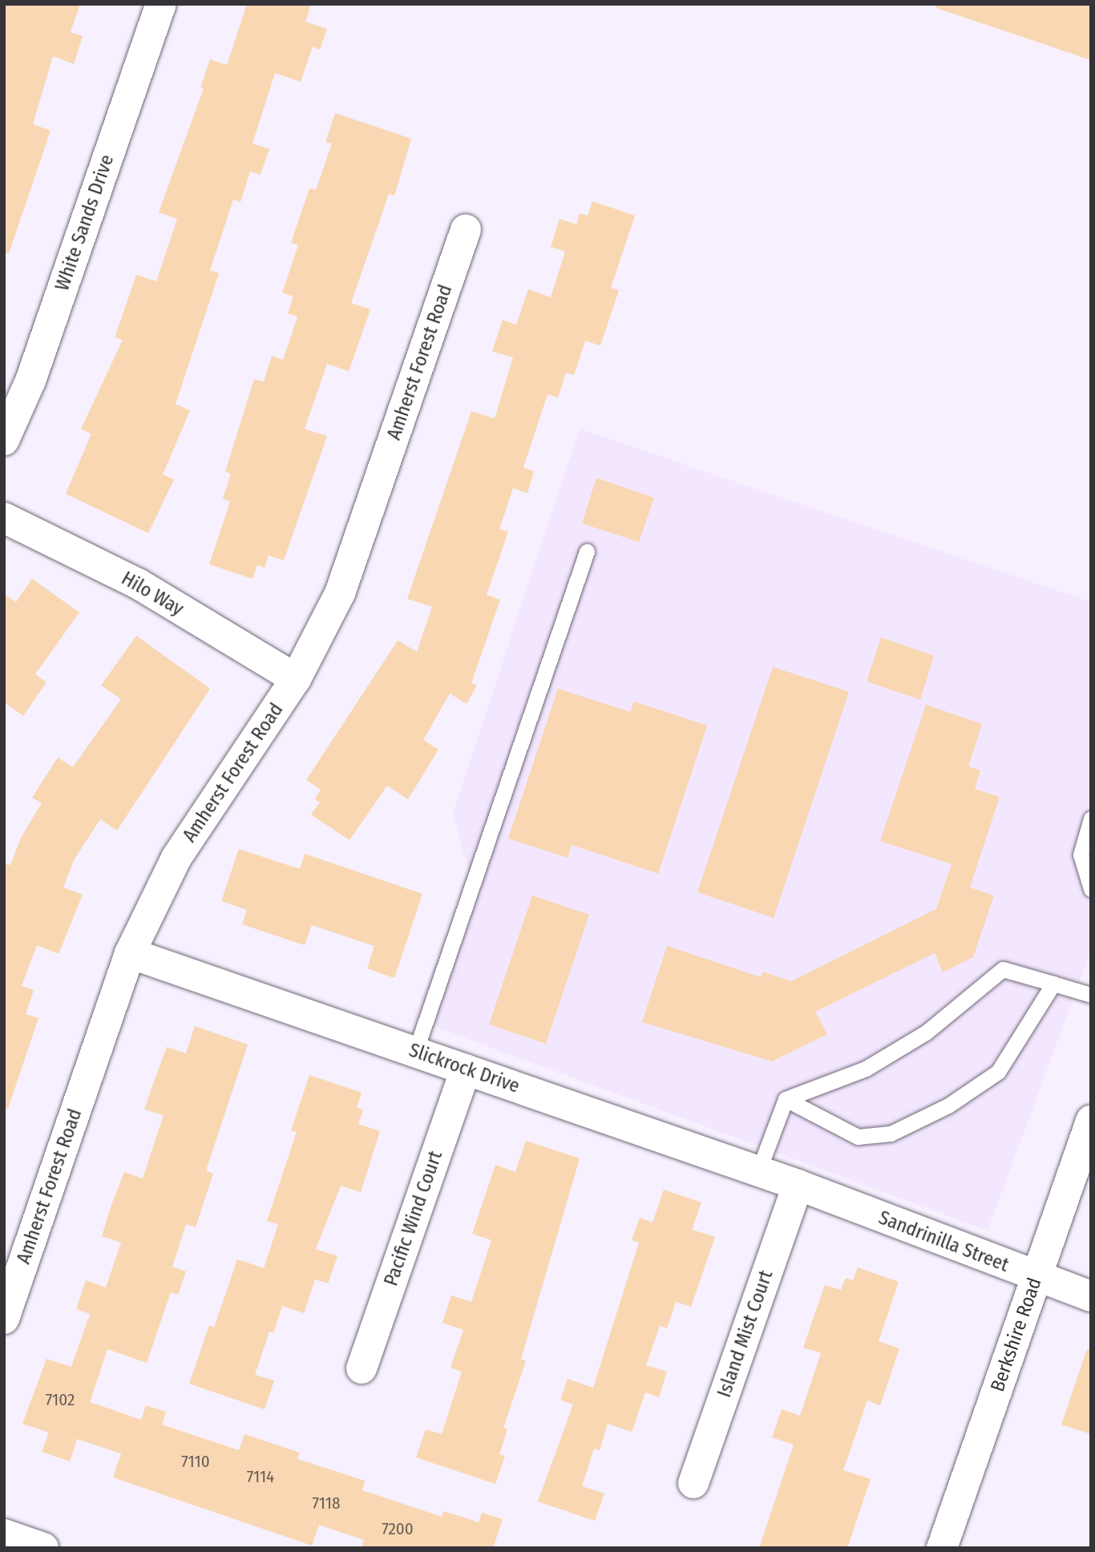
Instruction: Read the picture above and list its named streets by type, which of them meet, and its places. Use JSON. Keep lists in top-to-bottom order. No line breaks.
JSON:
{"streets":{"street":["White Sands Drive","Amherst Forest Road","Hilo Way","Slickrock Drive","Pacific Wind Court","Sandrinilla Street","Island Mist Court","Berkshire Road"]},"crossings":[["Amherst Forest Road","Hilo Way"],["Amherst Forest Road","Slickrock Drive"],["Slickrock Drive","Pacific Wind Court"],["Slickrock Drive","Sandrinilla Street"],["Slickrock Drive","Island Mist Court"],["Sandrinilla Street","Island Mist Court"],["Sandrinilla Street","Berkshire Road"]],"house_numbers":["7102","7110","7114","7118","7200"]}
